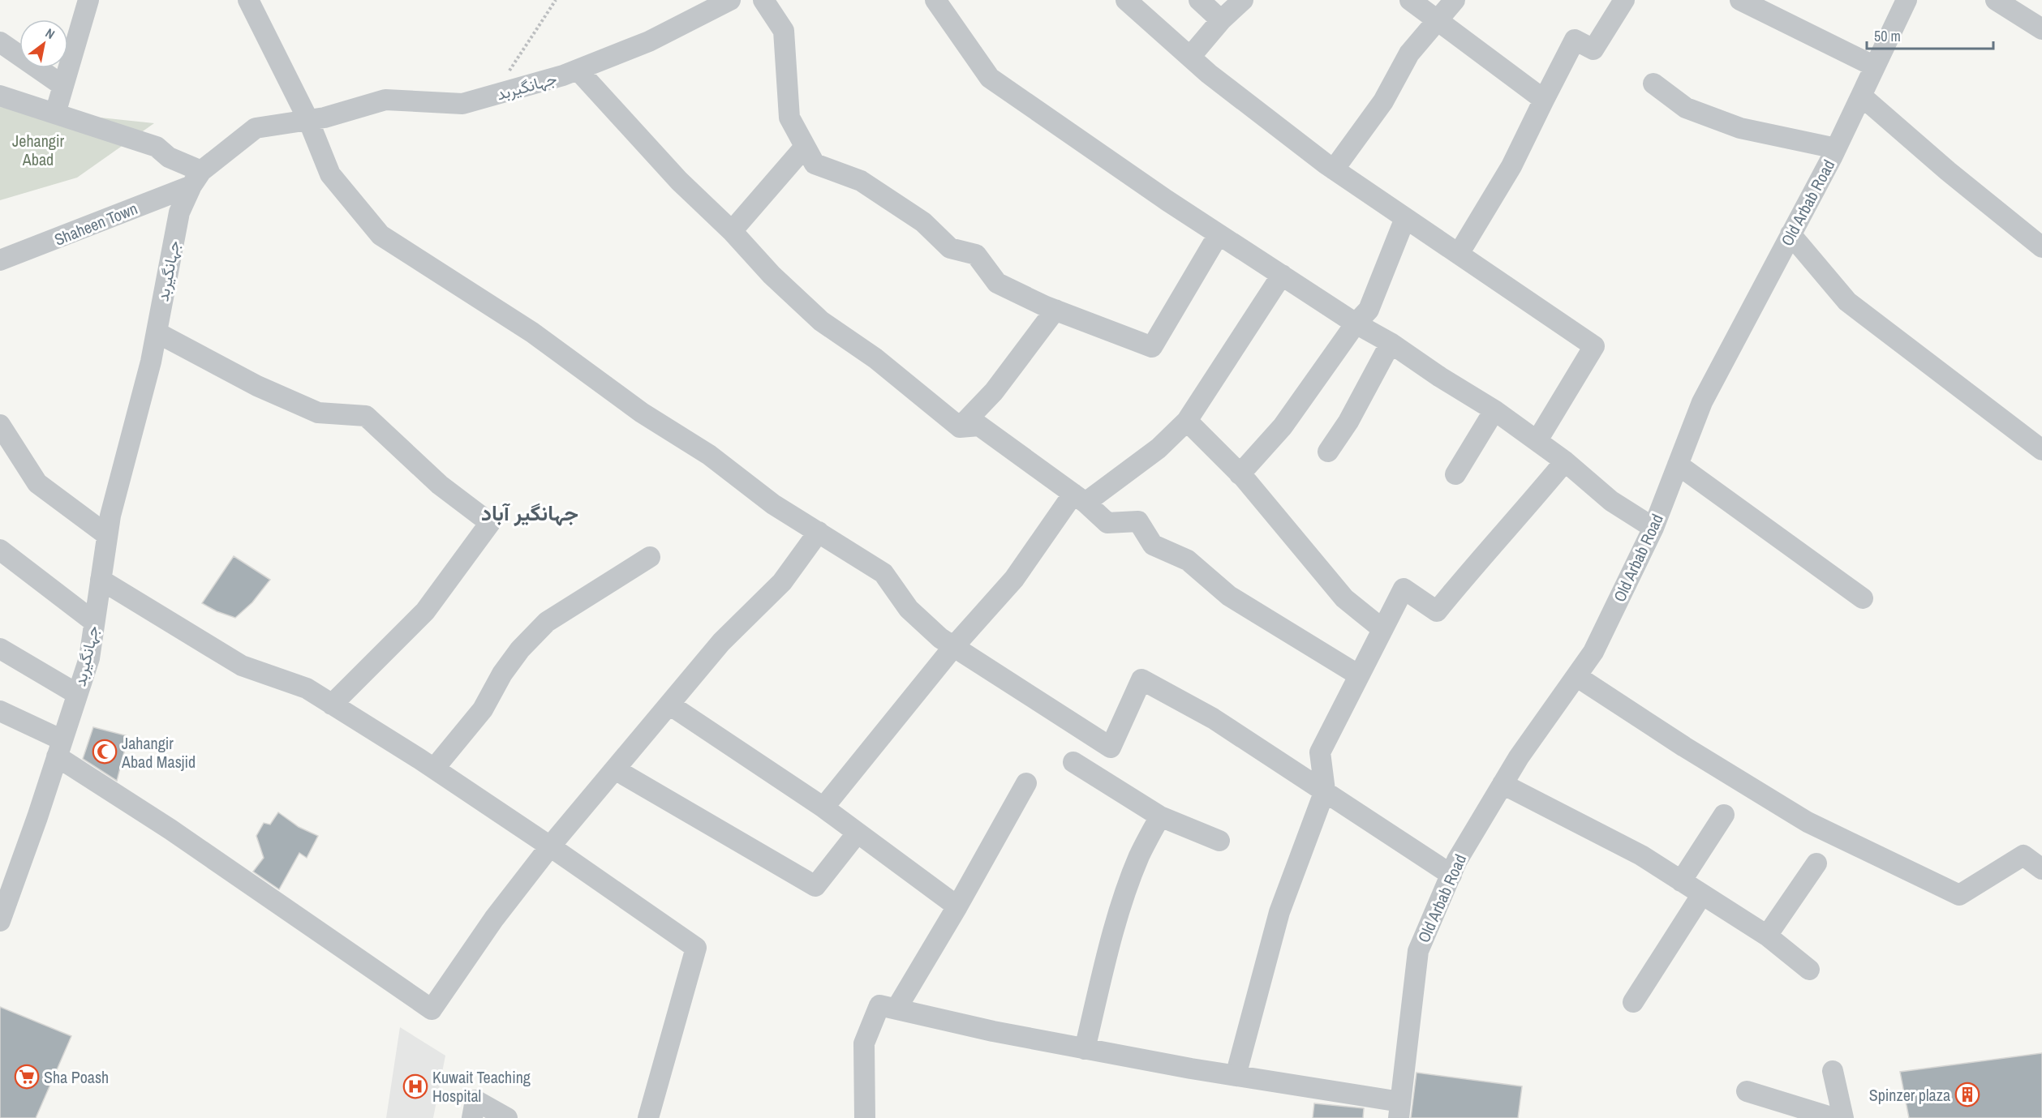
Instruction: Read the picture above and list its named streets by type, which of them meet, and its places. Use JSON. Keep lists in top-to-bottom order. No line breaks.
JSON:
{"streets":{"street":["جہانگیربد","Old Arbab Road","Shaheen Town"]},"crossings":[["جہانگیربد","Shaheen Town"]],"districts":["جہانگیر آباد"],"parks":["Jehangir Abad"],"places":{"mosque":["Jahangir Abad Masjid"],"supermarket":["Sha Poash"],"hospital":["Kuwait Teaching Hospital"],"building":["Spinzer plaza"]},"scale_bar":"50 m","north":"top right"}
